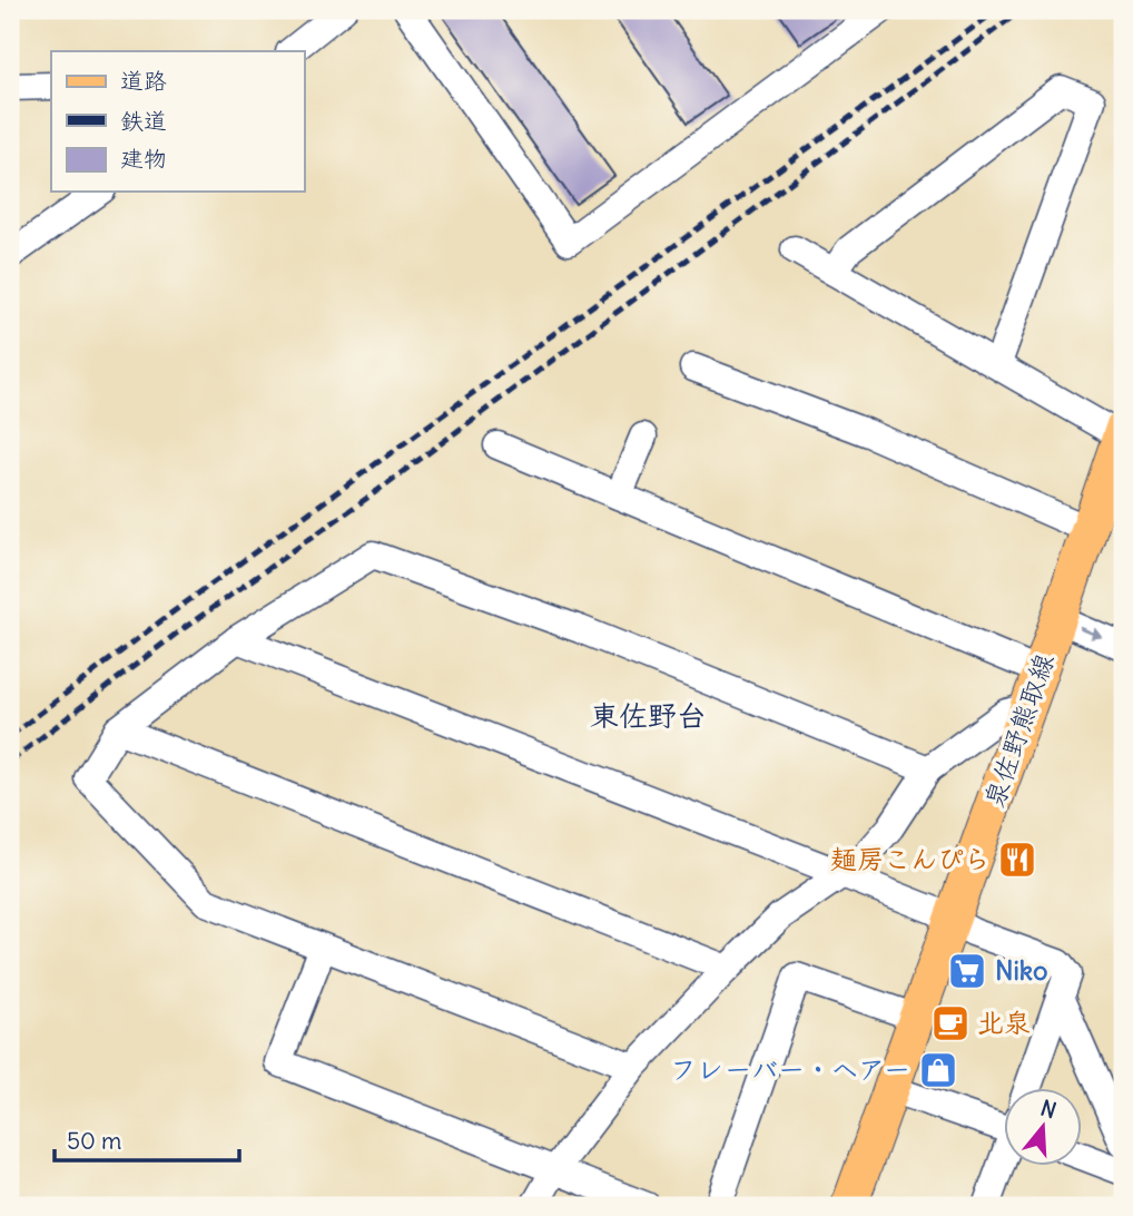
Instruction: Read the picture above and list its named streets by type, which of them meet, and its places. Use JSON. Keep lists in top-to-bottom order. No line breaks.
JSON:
{"streets":{"main road":["泉佐野熊取線"]},"districts":["東佐野台"],"places":{"restaurant":["麺房こんぴら"],"supermarket":["Niko"],"cafe":["北泉"],"shop":["フレーバー・ヘアー"]},"legend":["道路","鉄道","建物"],"scale_bar":"50 m","north":"top"}
